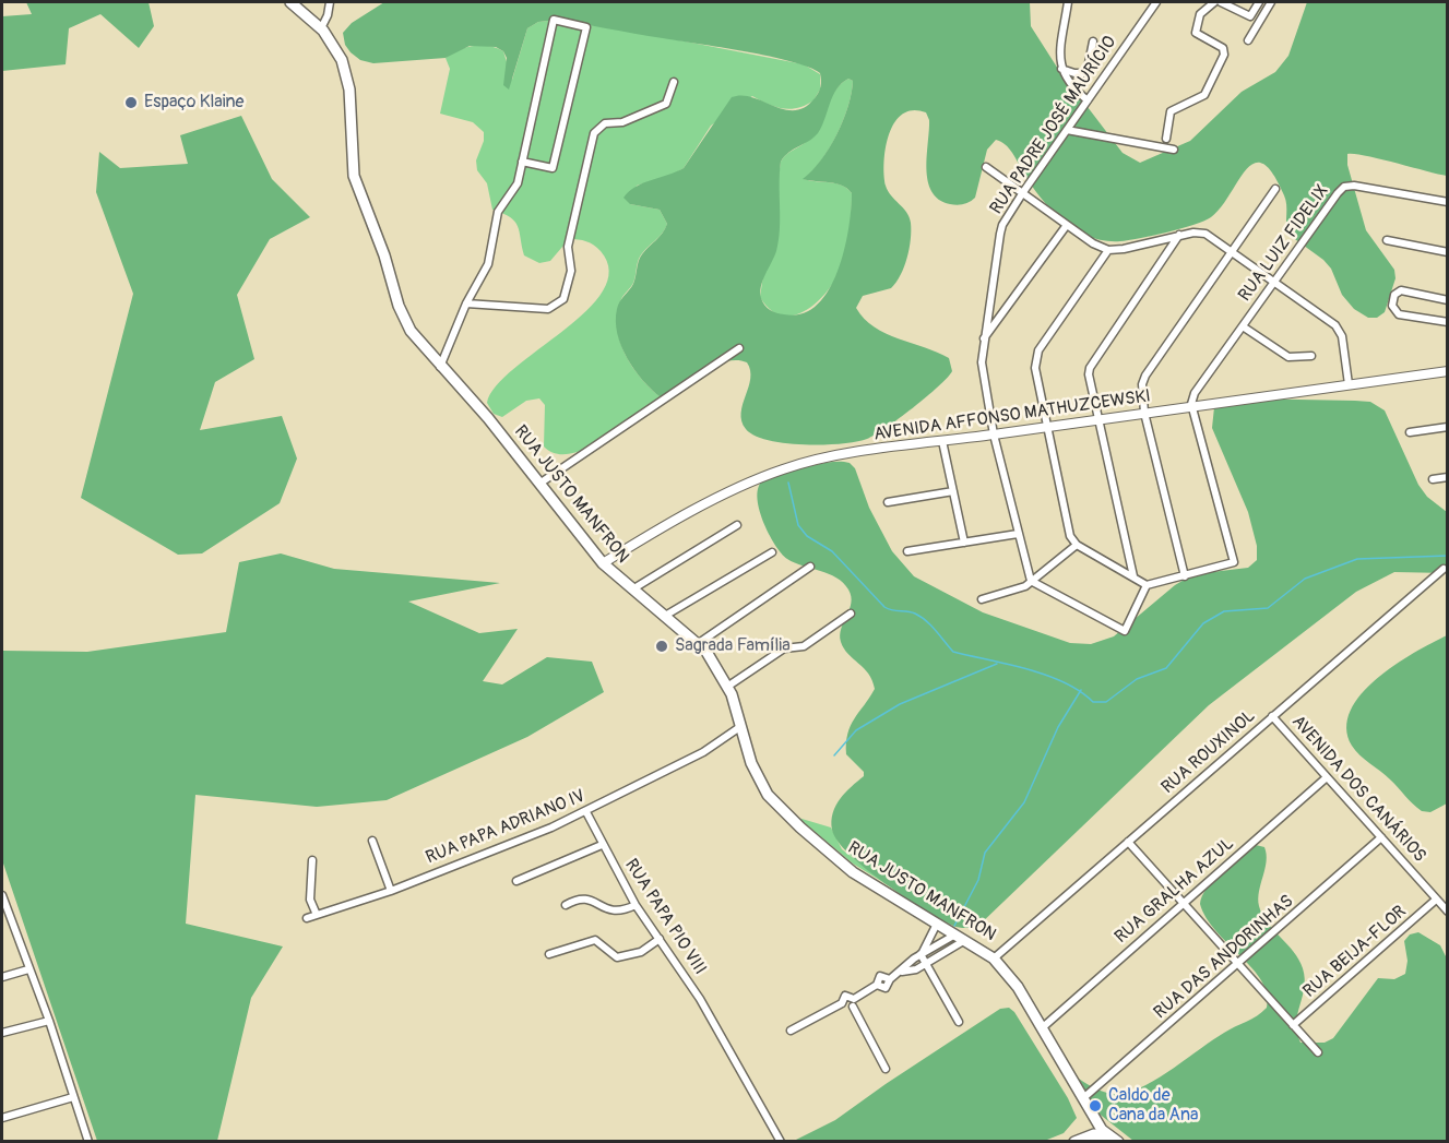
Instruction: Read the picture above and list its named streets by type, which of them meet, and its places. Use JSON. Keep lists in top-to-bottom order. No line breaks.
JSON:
{"streets":{"main road":["RUA JUSTO MANFRON"],"street":["RUA PADRE JOSÉ MAURÍCIO","RUA LUIZ FIDELIX","AVENIDA AFFONSO MATHUZCEWSKI","RUA ROUXINOL","AVENIDA DOS CANÁRIOS","RUA PAPA ADRIANO IV","RUA GRALHA AZUL","RUA PAPA PIO VIII","RUA BEIJA-FLOR","RUA DAS ANDORINHAS"]},"crossings":[["RUA PADRE JOSÉ MAURÍCIO","AVENIDA AFFONSO MATHUZCEWSKI"],["RUA LUIZ FIDELIX","AVENIDA AFFONSO MATHUZCEWSKI"],["AVENIDA AFFONSO MATHUZCEWSKI","RUA JUSTO MANFRON"],["RUA JUSTO MANFRON","RUA ROUXINOL"],["RUA JUSTO MANFRON","RUA PAPA ADRIANO IV"],["RUA JUSTO MANFRON","RUA GRALHA AZUL"],["RUA JUSTO MANFRON","RUA DAS ANDORINHAS"],["RUA ROUXINOL","AVENIDA DOS CANÁRIOS"],["AVENIDA DOS CANÁRIOS","RUA GRALHA AZUL"],["AVENIDA DOS CANÁRIOS","RUA BEIJA-FLOR"],["AVENIDA DOS CANÁRIOS","RUA DAS ANDORINHAS"],["RUA PAPA ADRIANO IV","RUA PAPA PIO VIII"]],"places":["Espaço Klaine","Sagrada Família","Caldo de Cana da Ana"]}
